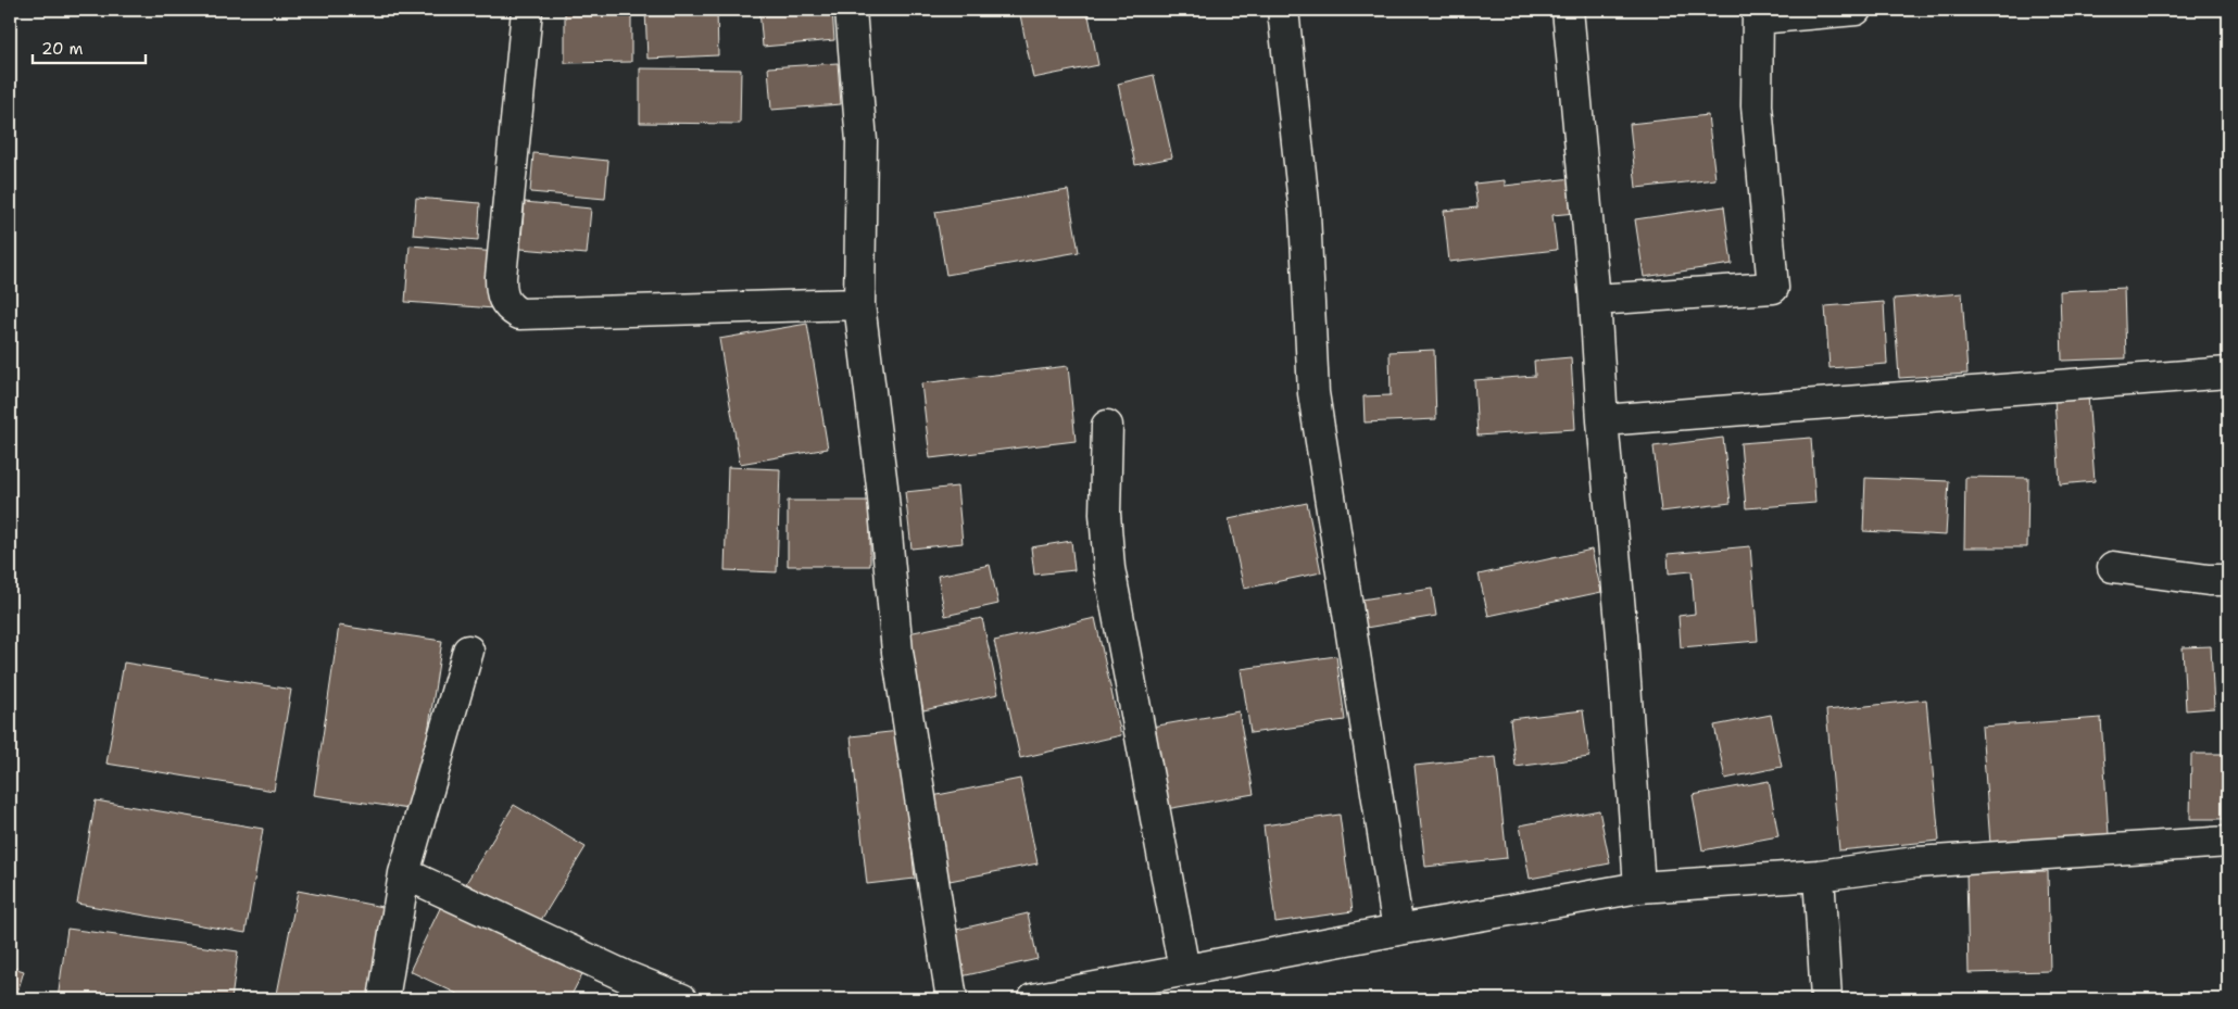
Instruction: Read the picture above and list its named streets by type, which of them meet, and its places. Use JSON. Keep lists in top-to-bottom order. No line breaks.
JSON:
{"scale_bar":"20 m"}
